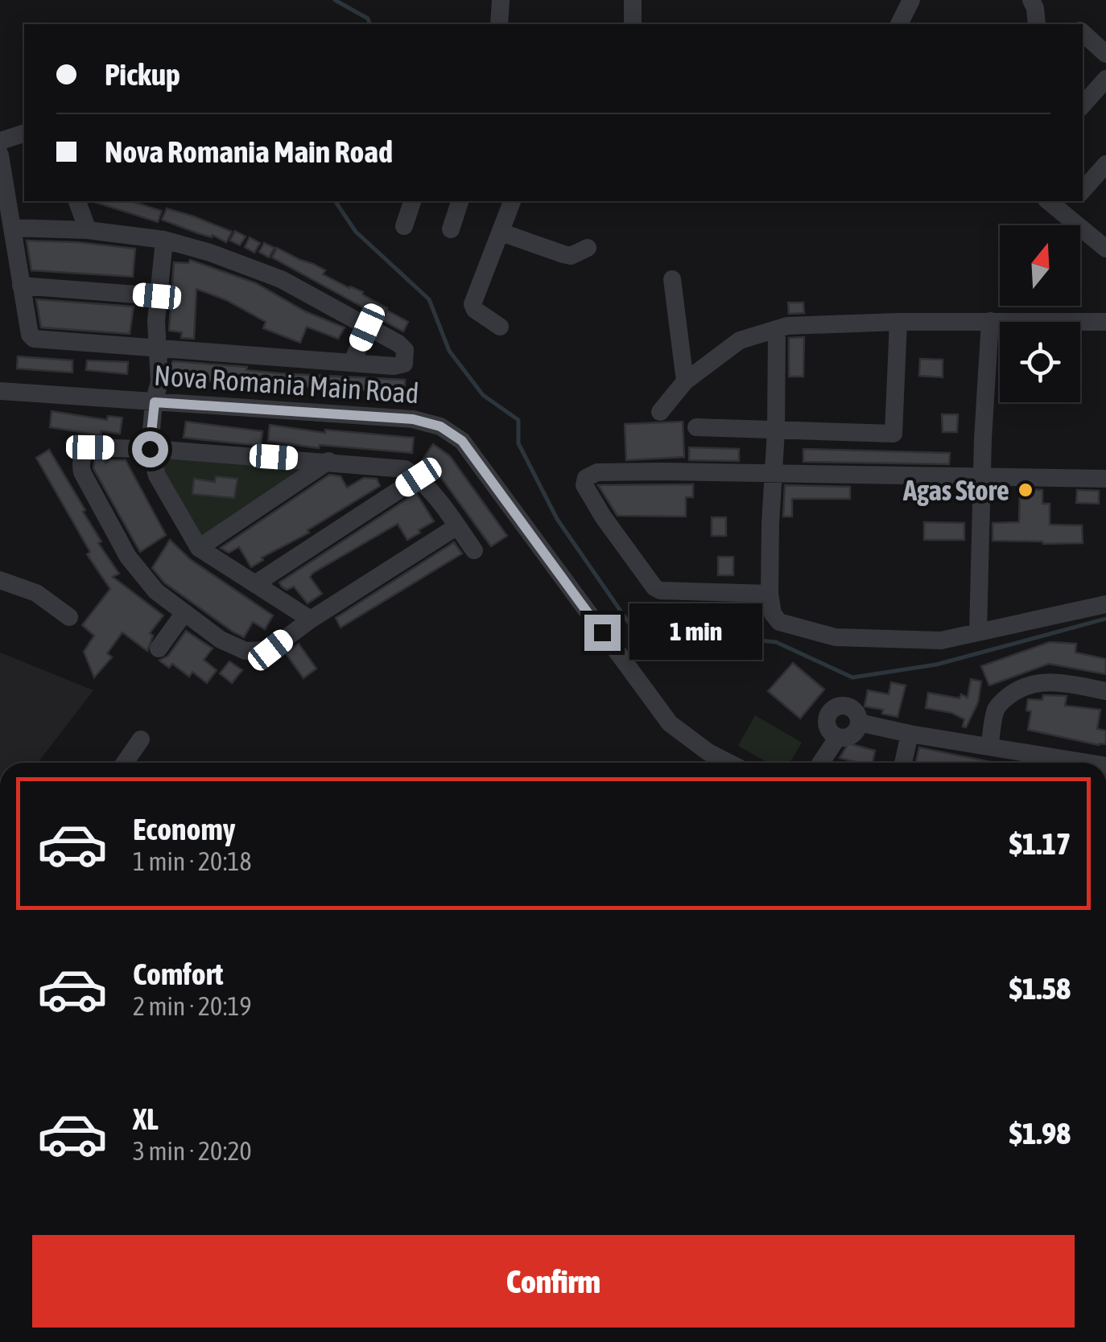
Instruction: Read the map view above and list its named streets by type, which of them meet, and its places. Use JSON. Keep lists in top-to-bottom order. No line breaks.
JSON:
{"streets":{"street":["Nova Romania Main Road"]},"places":["Agas Store"],"north":"top","page":{"banner":["Pickup","Nova Romania Main Road"],"bubble":"1 min","list":[{"name":"Economy","note":"1 min · 20:18","value":"$1.17"},{"name":"Comfort","note":"2 min · 20:19","value":"$1.58"},{"name":"XL","note":"3 min · 20:20","value":"$1.98"}],"buttons":"Confirm"}}
